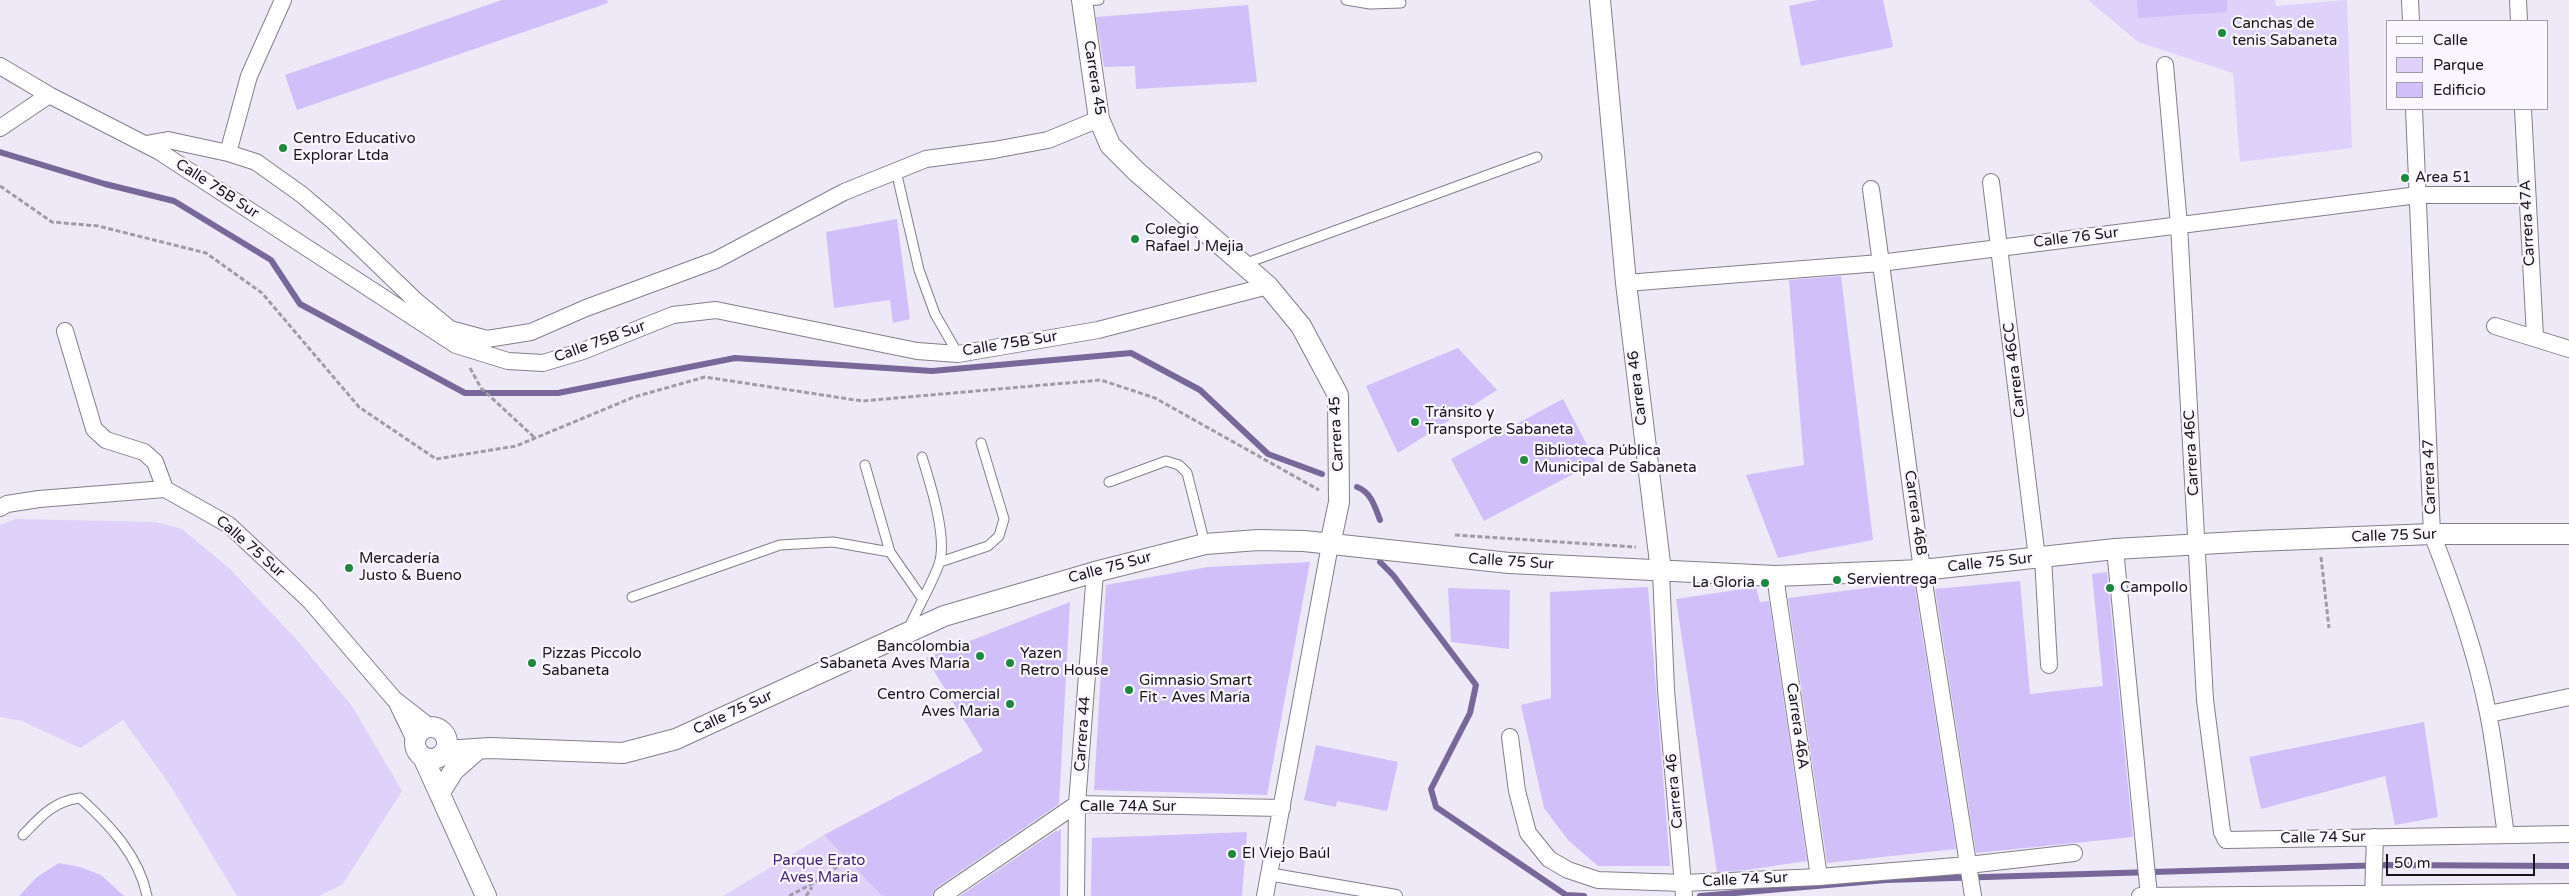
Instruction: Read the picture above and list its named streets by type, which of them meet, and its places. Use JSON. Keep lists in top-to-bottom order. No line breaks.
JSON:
{"streets":{"street":["Carrera 45","Calle 75B Sur","Carrera 47A","Calle 76 Sur","Carrera 46CC","Carrera 46","Carrera 46C","Carrera 47","Carrera 46B","Calle 75 Sur","Carrera 46A","Carrera 44","Calle 74A Sur","Calle 74 Sur"]},"crossings":[["Carrera 45","Calle 75B Sur"],["Carrera 45","Calle 75 Sur"],["Carrera 45","Calle 74A Sur"],["Carrera 47A","Calle 76 Sur"],["Calle 76 Sur","Carrera 46CC"],["Calle 76 Sur","Carrera 46"],["Calle 76 Sur","Carrera 46C"],["Calle 76 Sur","Carrera 47"],["Calle 76 Sur","Carrera 46B"],["Carrera 46CC","Calle 75 Sur"],["Carrera 46","Calle 75 Sur"],["Carrera 46","Calle 74 Sur"],["Carrera 46C","Calle 75 Sur"],["Carrera 46C","Calle 74 Sur"],["Carrera 47","Calle 75 Sur"],["Carrera 47","Calle 74 Sur"],["Carrera 46B","Calle 75 Sur"],["Carrera 46B","Calle 74 Sur"],["Calle 75 Sur","Carrera 46A"],["Calle 75 Sur","Carrera 44"],["Carrera 46A","Calle 74 Sur"],["Carrera 44","Calle 74A Sur"]],"parks":["Parque Erato Aves Maria"],"places":["Canchas de tenis Sabaneta","Centro Educativo Explorar Ltda","Area 51","Colegio Rafael J Mejia","Tránsito y Transporte Sabaneta","Biblioteca Pública Municipal de Sabaneta","Mercadería Justo & Bueno","Servientrega","La Gloria","Campollo","Bancolombia Sabaneta Aves María","Pizzas Piccolo Sabaneta","Yazen Retro House","Gimnasio Smart Fit - Aves María","Centro Comercial Aves Maria","El Viejo Baúl"],"legend":["Calle","Parque","Edificio"],"scale_bar":"50 m"}
